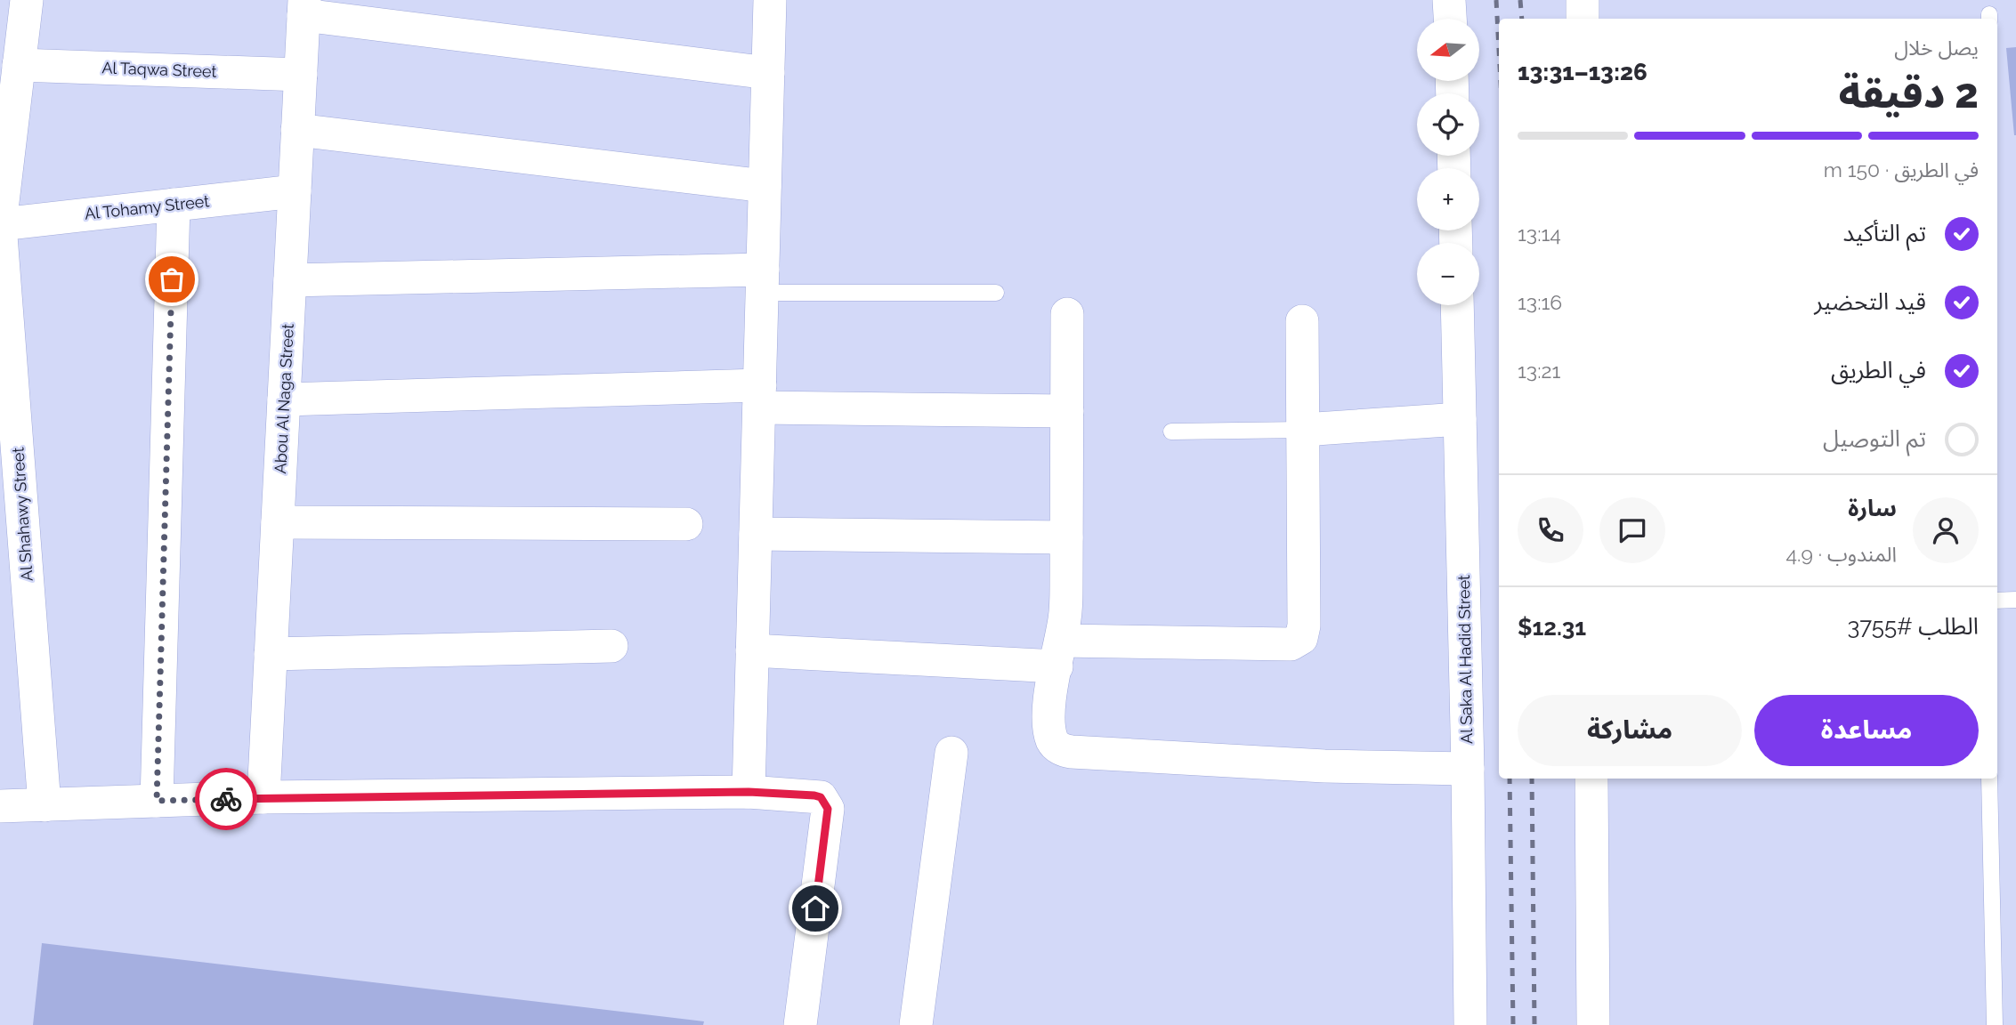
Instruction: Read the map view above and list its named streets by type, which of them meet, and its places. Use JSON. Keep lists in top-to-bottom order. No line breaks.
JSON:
{"streets":{"street":["Al Taqwa Street","Al Tohamy Street","Abou Al Naga Street","Al Shahawy Street","Al Saka Al Hadid Street"]},"crossings":[["Al Taqwa Street","Abou Al Naga Street"],["Al Taqwa Street","Al Shahawy Street"],["Al Tohamy Street","Abou Al Naga Street"],["Al Tohamy Street","Al Shahawy Street"]],"north":"left","page":{"map_buttons":["+","−"],"heading":["2 دقيقة","يصل خلال","13:26–13:31"],"panel":["سارة","المندوب · 4.9","الطلب #3755","$12.31"],"bar":"في الطريق · 150 m","list":[["تم التأكيد","13:14"],["قيد التحضير","13:16"],["في الطريق","13:21"],"تم التوصيل"],"buttons":["مساعدة","مشاركة"]}}
